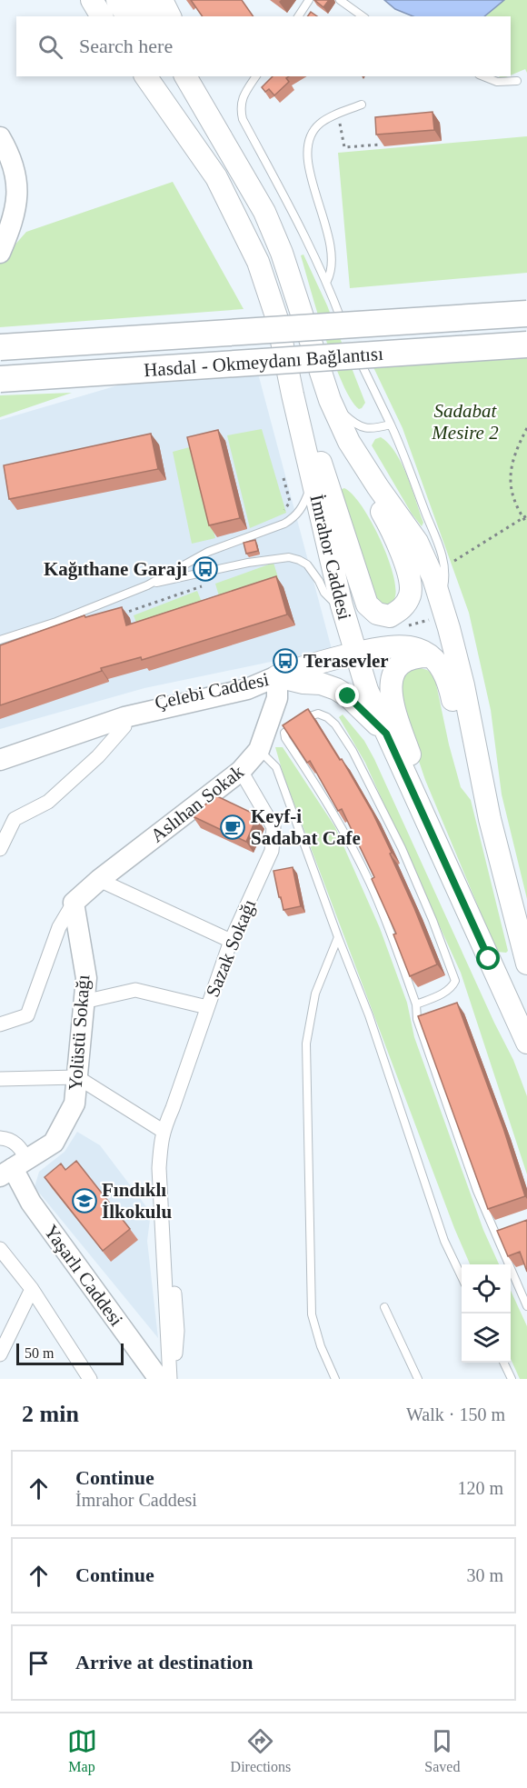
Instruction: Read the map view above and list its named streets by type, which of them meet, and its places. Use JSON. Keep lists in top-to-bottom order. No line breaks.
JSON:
{"streets":{"highway":["Hasdal - Okmeydanı Bağlantısı"],"main road":["İmrahor Caddesi","Çelebi Caddesi","Aslıhan Sokak","Yolüstü Sokağı","Yaşarlı Caddesi"],"street":["Sazak Sokağı"]},"crossings":[["Çelebi Caddesi","Aslıhan Sokak"],["Aslıhan Sokak","Sazak Sokağı"],["Aslıhan Sokak","Yolüstü Sokağı"],["Yolüstü Sokağı","Yaşarlı Caddesi"]],"parks":["Sadabat Mesire 2"],"places":{"bus stop":["Kağıthane Garajı","Terasevler"],"cafe":["Keyf-i Sadabat Cafe"],"school or university":["Fındıklı İlkokulu"]},"scale_bar":"50 m","page":{"search":"Search here","scale":"50 m","heading":["2 min","Walk · 150 m"],"list":[["Continue","İmrahor Caddesi","120 m"],["Continue","30 m"],"Arrive at destination"],"nav":["Map","Directions","Saved"]}}
